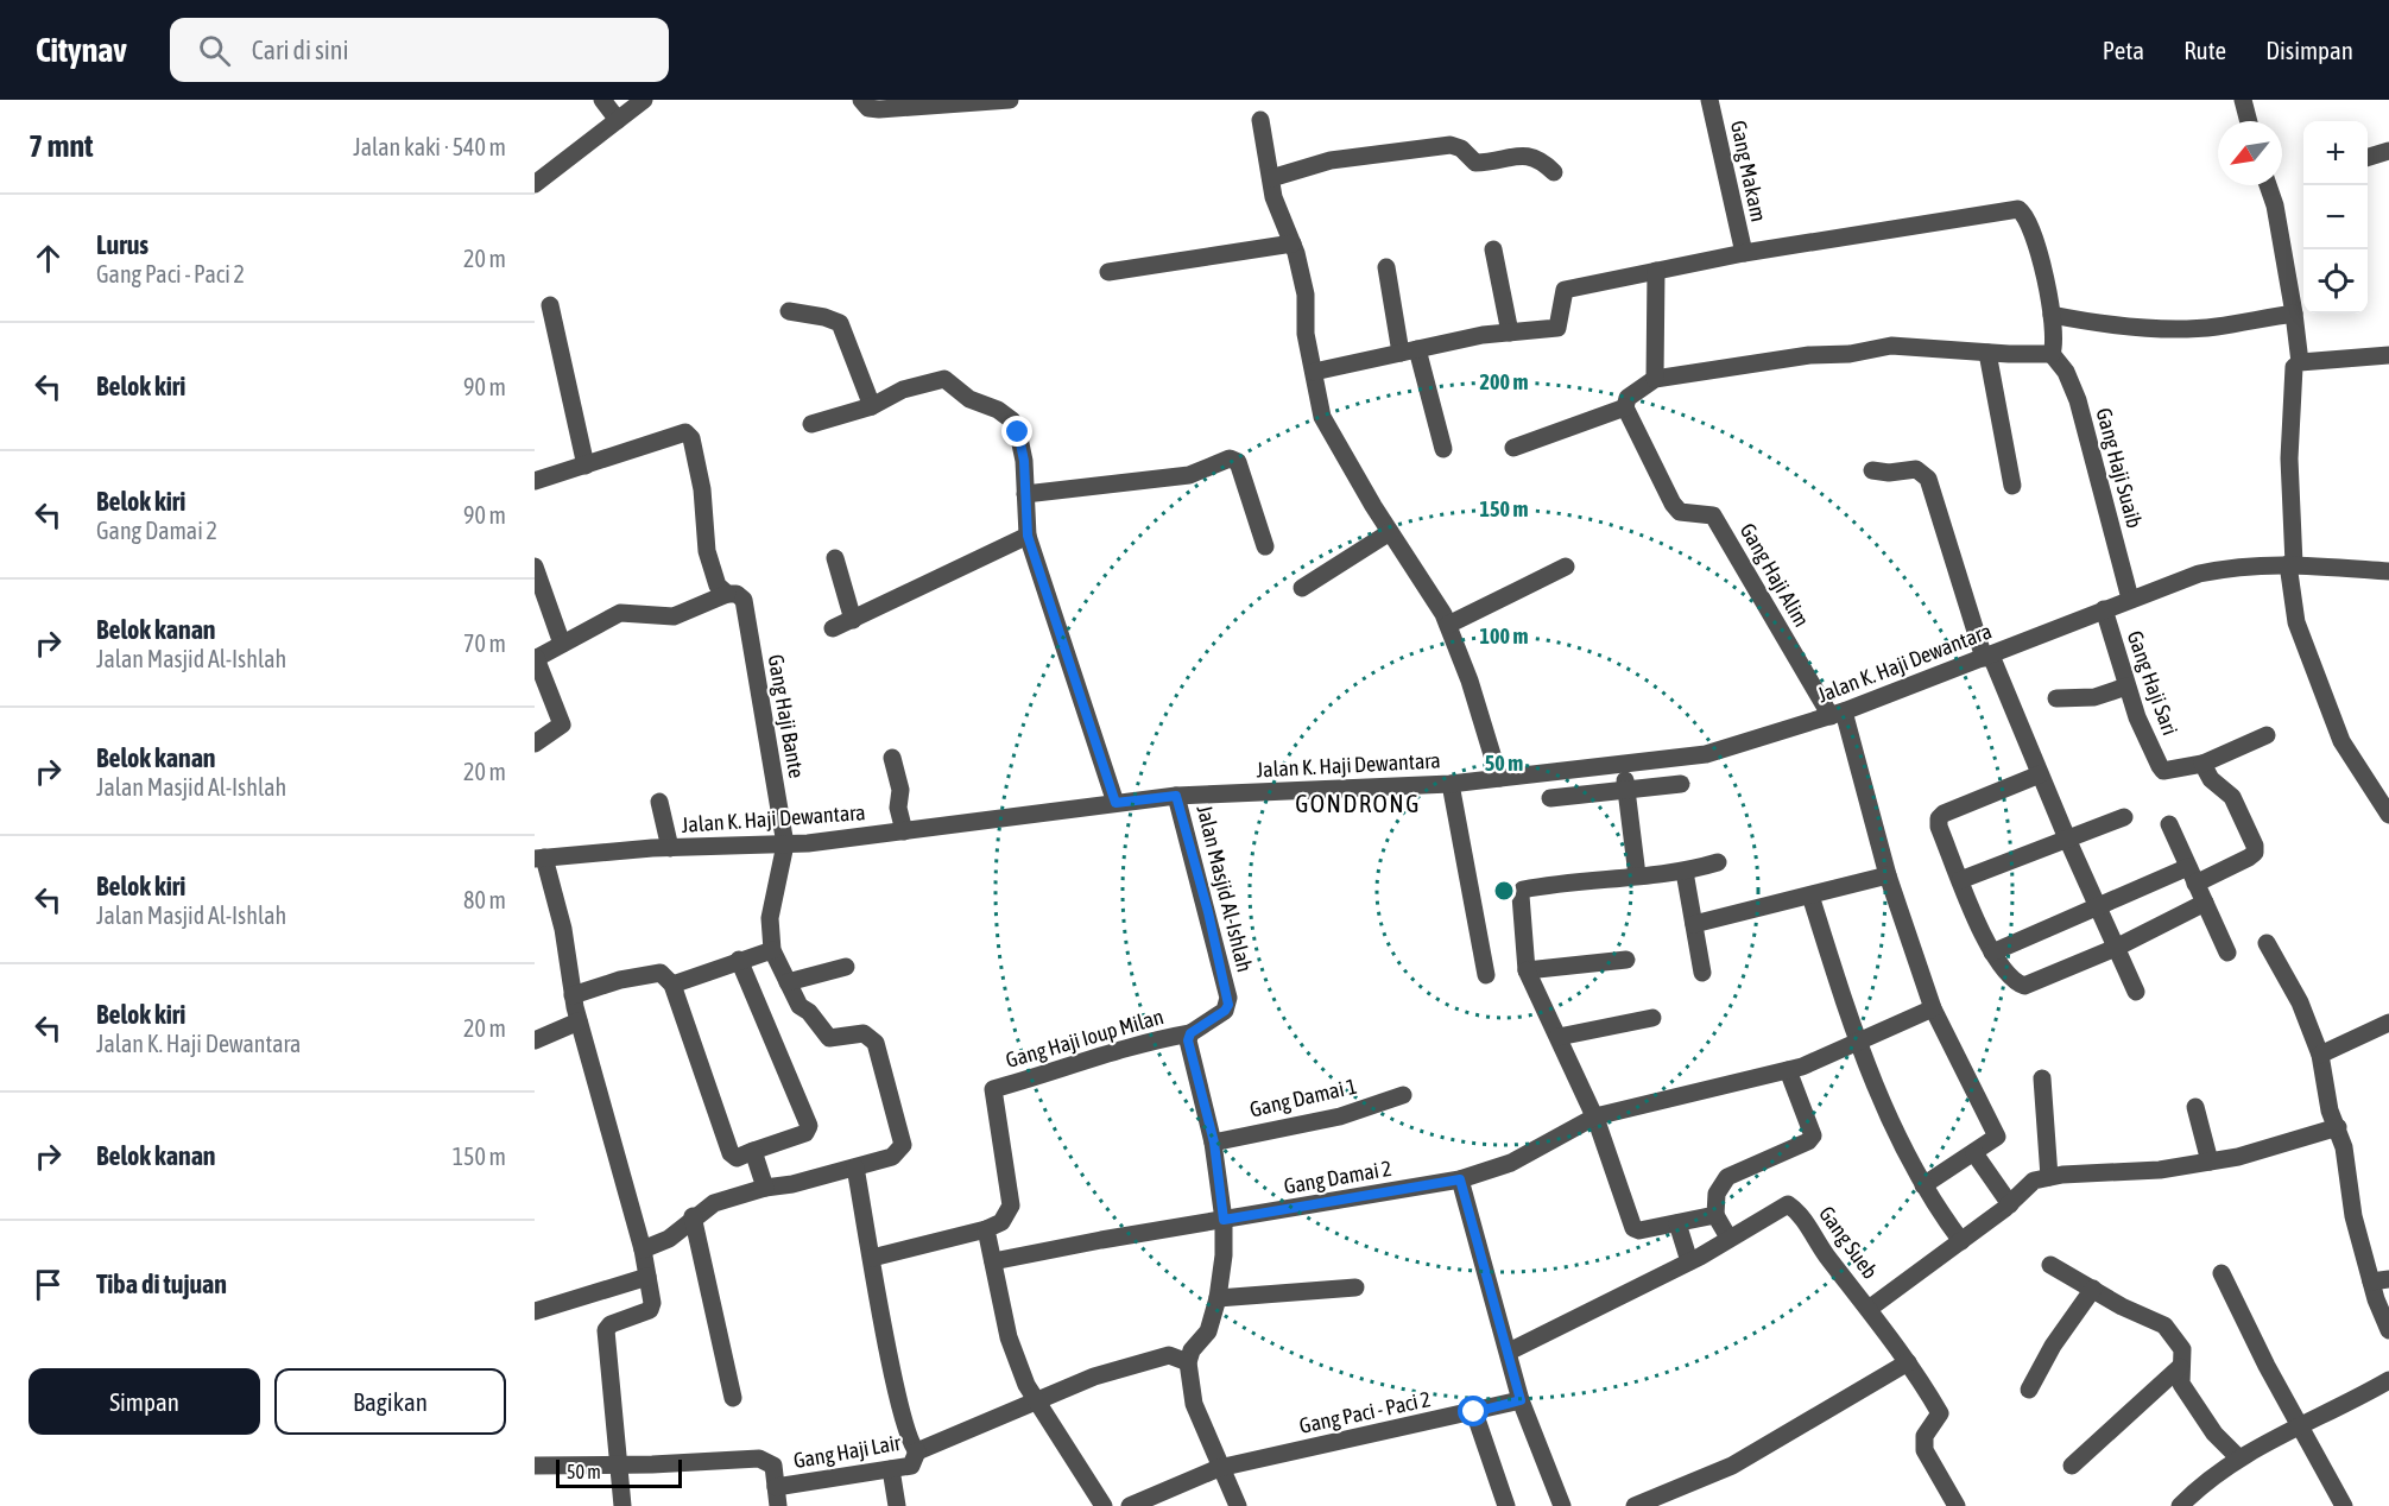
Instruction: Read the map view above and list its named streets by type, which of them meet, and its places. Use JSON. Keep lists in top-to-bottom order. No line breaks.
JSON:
{"streets":{"street":["Gang Makam","Gang Haji Suaib","Gang Haji Alim","Jalan K. Haji Dewantara","Gang Haji Sari","Gang Haji Bante","Jalan Masjid Al-Ishlah","Gang Haji Ioup Milan","Gang Damai 1","Gang Damai 2","Gang Sueb","Gang Paci - Paci 2","Gang Haji Lair"]},"crossings":[["Gang Haji Suaib","Jalan K. Haji Dewantara"],["Gang Haji Alim","Jalan K. Haji Dewantara"],["Jalan K. Haji Dewantara","Gang Haji Sari"],["Jalan K. Haji Dewantara","Gang Haji Bante"],["Jalan K. Haji Dewantara","Jalan Masjid Al-Ishlah"],["Jalan Masjid Al-Ishlah","Gang Haji Ioup Milan"]],"districts":["GONDRONG"],"scale_bar":"50 m","north":"bottom left","page":{"header":"Citynav","search":"Cari di sini","nav":["Peta","Rute","Disimpan"],"heading":["7 mnt","Jalan kaki · 540 m"],"map_buttons":["+","−"],"list":[["Lurus","Gang Paci - Paci 2","20 m"],["Belok kiri","90 m"],["Belok kiri","Gang Damai 2","90 m"],["Belok kanan","Jalan Masjid Al-Ishlah","70 m"],["Belok kanan","Jalan Masjid Al-Ishlah","20 m"],["Belok kiri","Jalan Masjid Al-Ishlah","80 m"],["Belok kiri","Jalan K. Haji Dewantara","20 m"],["Belok kanan","150 m"],"Tiba di tujuan"],"buttons":["Simpan","Bagikan"],"scale":"50 m"},"rings":["200 m","150 m","100 m","50 m"]}
